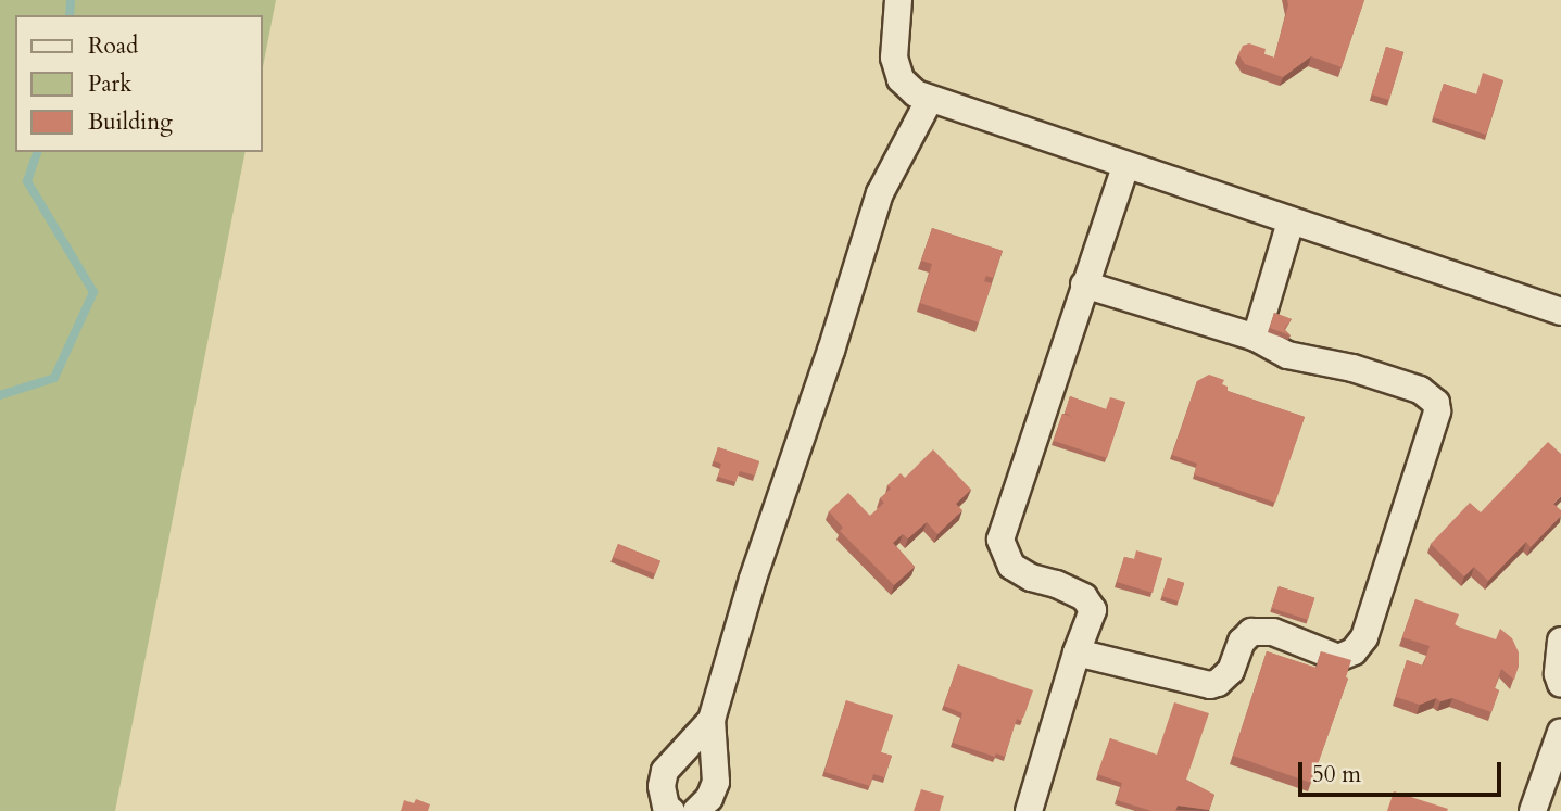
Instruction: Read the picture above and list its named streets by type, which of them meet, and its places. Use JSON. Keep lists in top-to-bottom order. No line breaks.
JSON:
{"legend":["Road","Park","Building"],"scale_bar":"50 m"}
